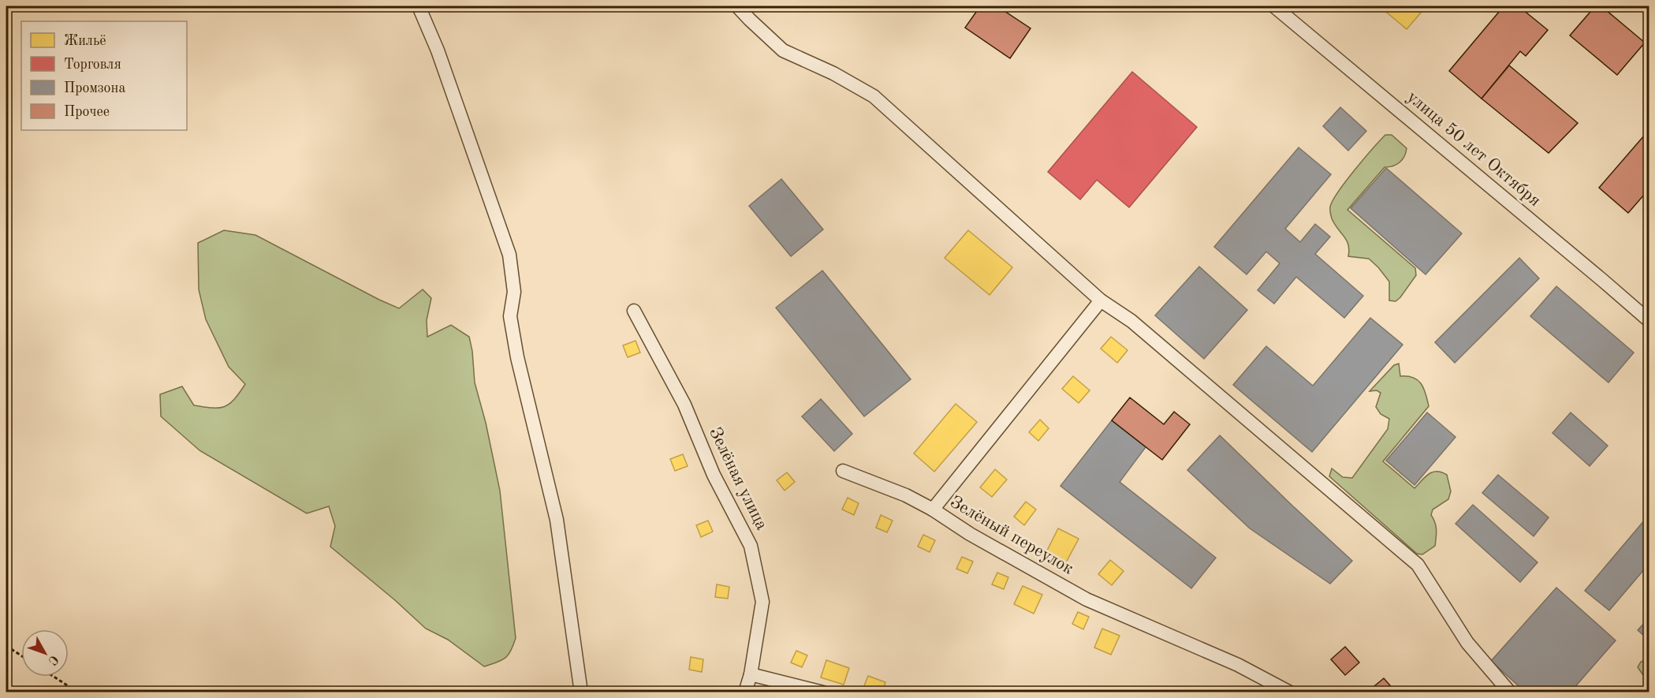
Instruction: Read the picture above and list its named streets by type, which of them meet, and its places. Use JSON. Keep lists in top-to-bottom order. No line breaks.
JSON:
{"streets":{"street":["улица 50 лет Октября","Зелёная улица","Зелёный переулок"]},"legend":["Жильё","Торговля","Промзона","Прочее"],"north":"bottom right"}
